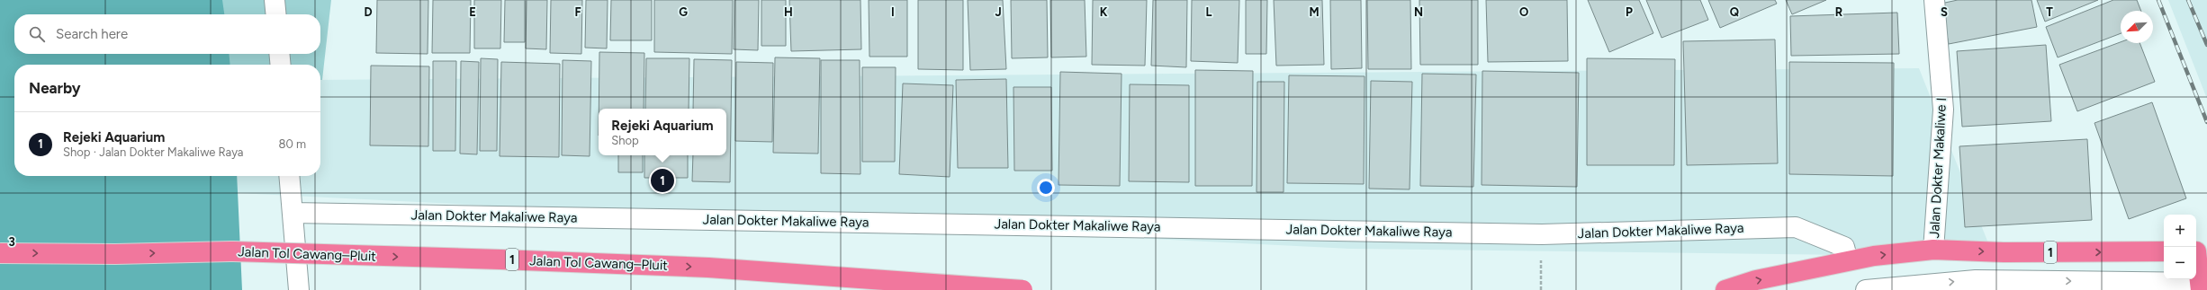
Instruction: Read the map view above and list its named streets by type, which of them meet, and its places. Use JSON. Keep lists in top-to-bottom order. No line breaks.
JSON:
{"streets":{"highway":["1","Jalan Tol Cawang–Pluit"],"street":["Jalan Dokter Makaliwe I","Jalan Dokter Makaliwe Raya"]},"crossings":[["Jalan Dokter Makaliwe I","1"],["Jalan Dokter Makaliwe Raya","1"]],"one_way":["Jalan Tol Cawang–Pluit"],"north":"bottom left","page":{"search":"Search here","heading":"Nearby","popup":["Rejeki Aquarium","Shop"],"list":[{"mark":"1","name":"Rejeki Aquarium","note":"Shop · Jalan Dokter Makaliwe Raya","value":"80 m"}],"pins":"1","map_buttons":["+","−"]},"grid":{"columns":["D","E","F","G","H","I","J","K","L","M","N","O","P","Q","R","S","T"],"rows":["3"]}}
